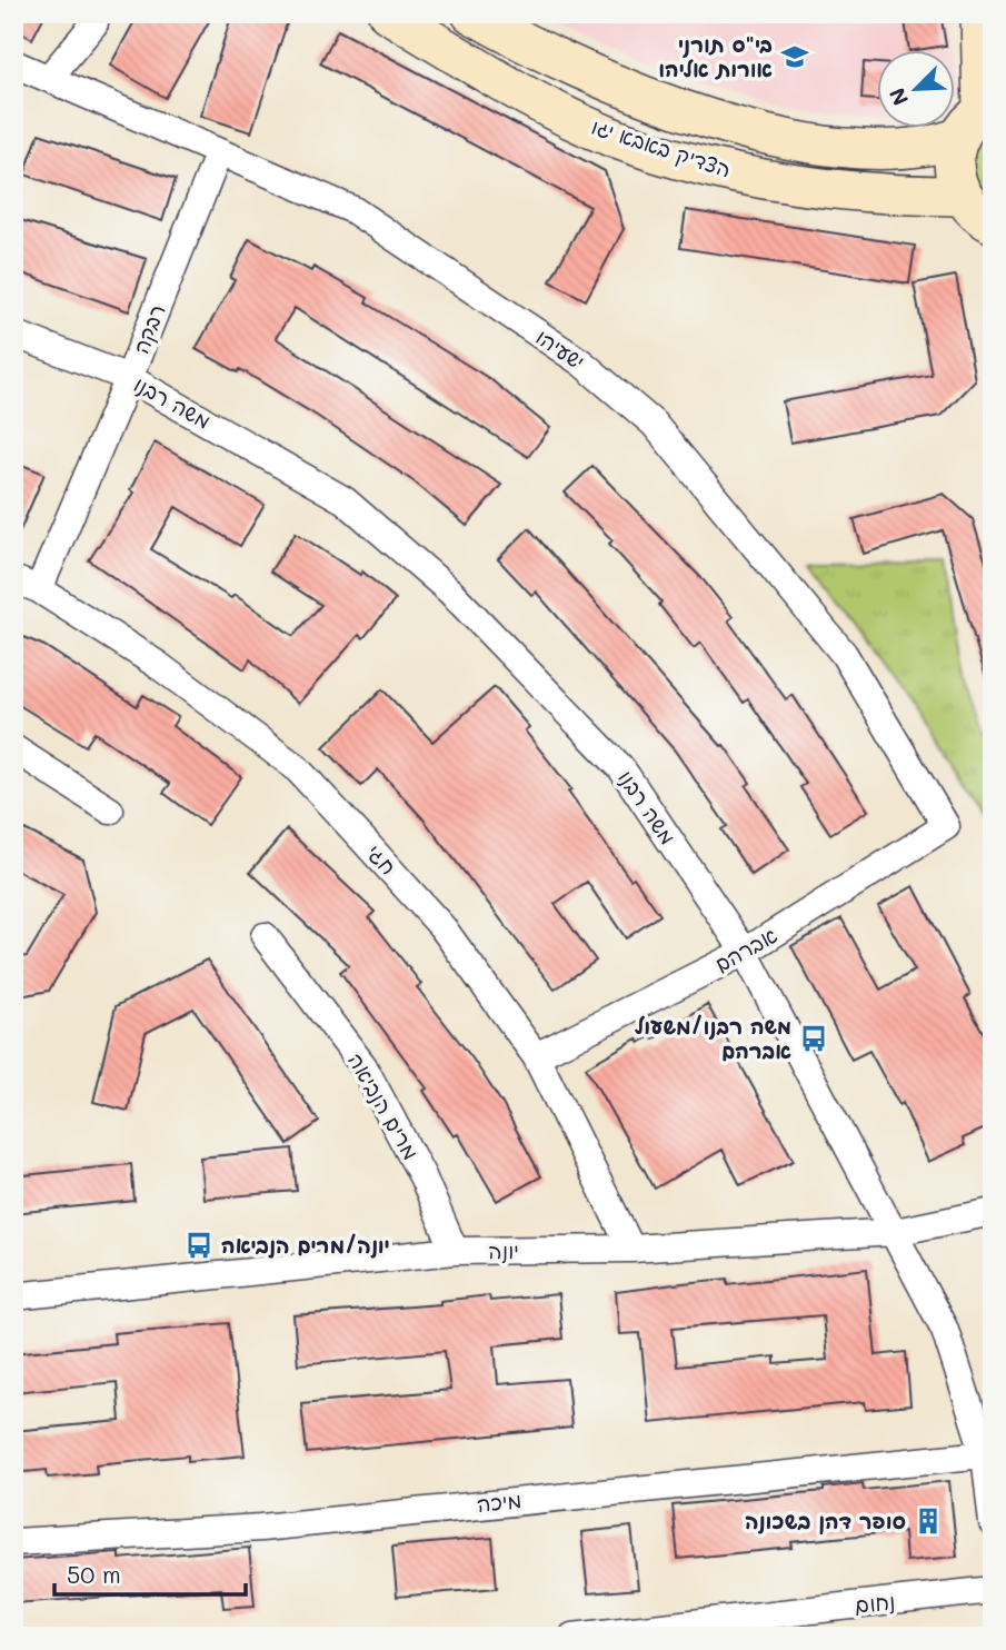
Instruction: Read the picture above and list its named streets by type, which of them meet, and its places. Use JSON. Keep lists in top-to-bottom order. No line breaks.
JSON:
{"streets":{"main road":["הצדיק באבא יגו"],"street":["רבקה","ישעיהו","משה רבנו","חגי","אברהם","מרים הנביאה","יונה","מיכה","נחום"]},"crossings":[["רבקה","ישעיהו"],["רבקה","משה רבנו"],["רבקה","חגי"],["ישעיהו","אברהם"],["משה רבנו","אברהם"],["משה רבנו","יונה"],["משה רבנו","מיכה"],["חגי","אברהם"],["חגי","יונה"],["מרים הנביאה","יונה"]],"places":{"school or university":["בי\"ס תורני אורות אליהו"],"bus stop":["משה רבנו/משעול אברהם","יונה/מרים הנביאה"],"building":["סופר דהן בשכונה"]},"scale_bar":"50 m","north":"bottom left"}
